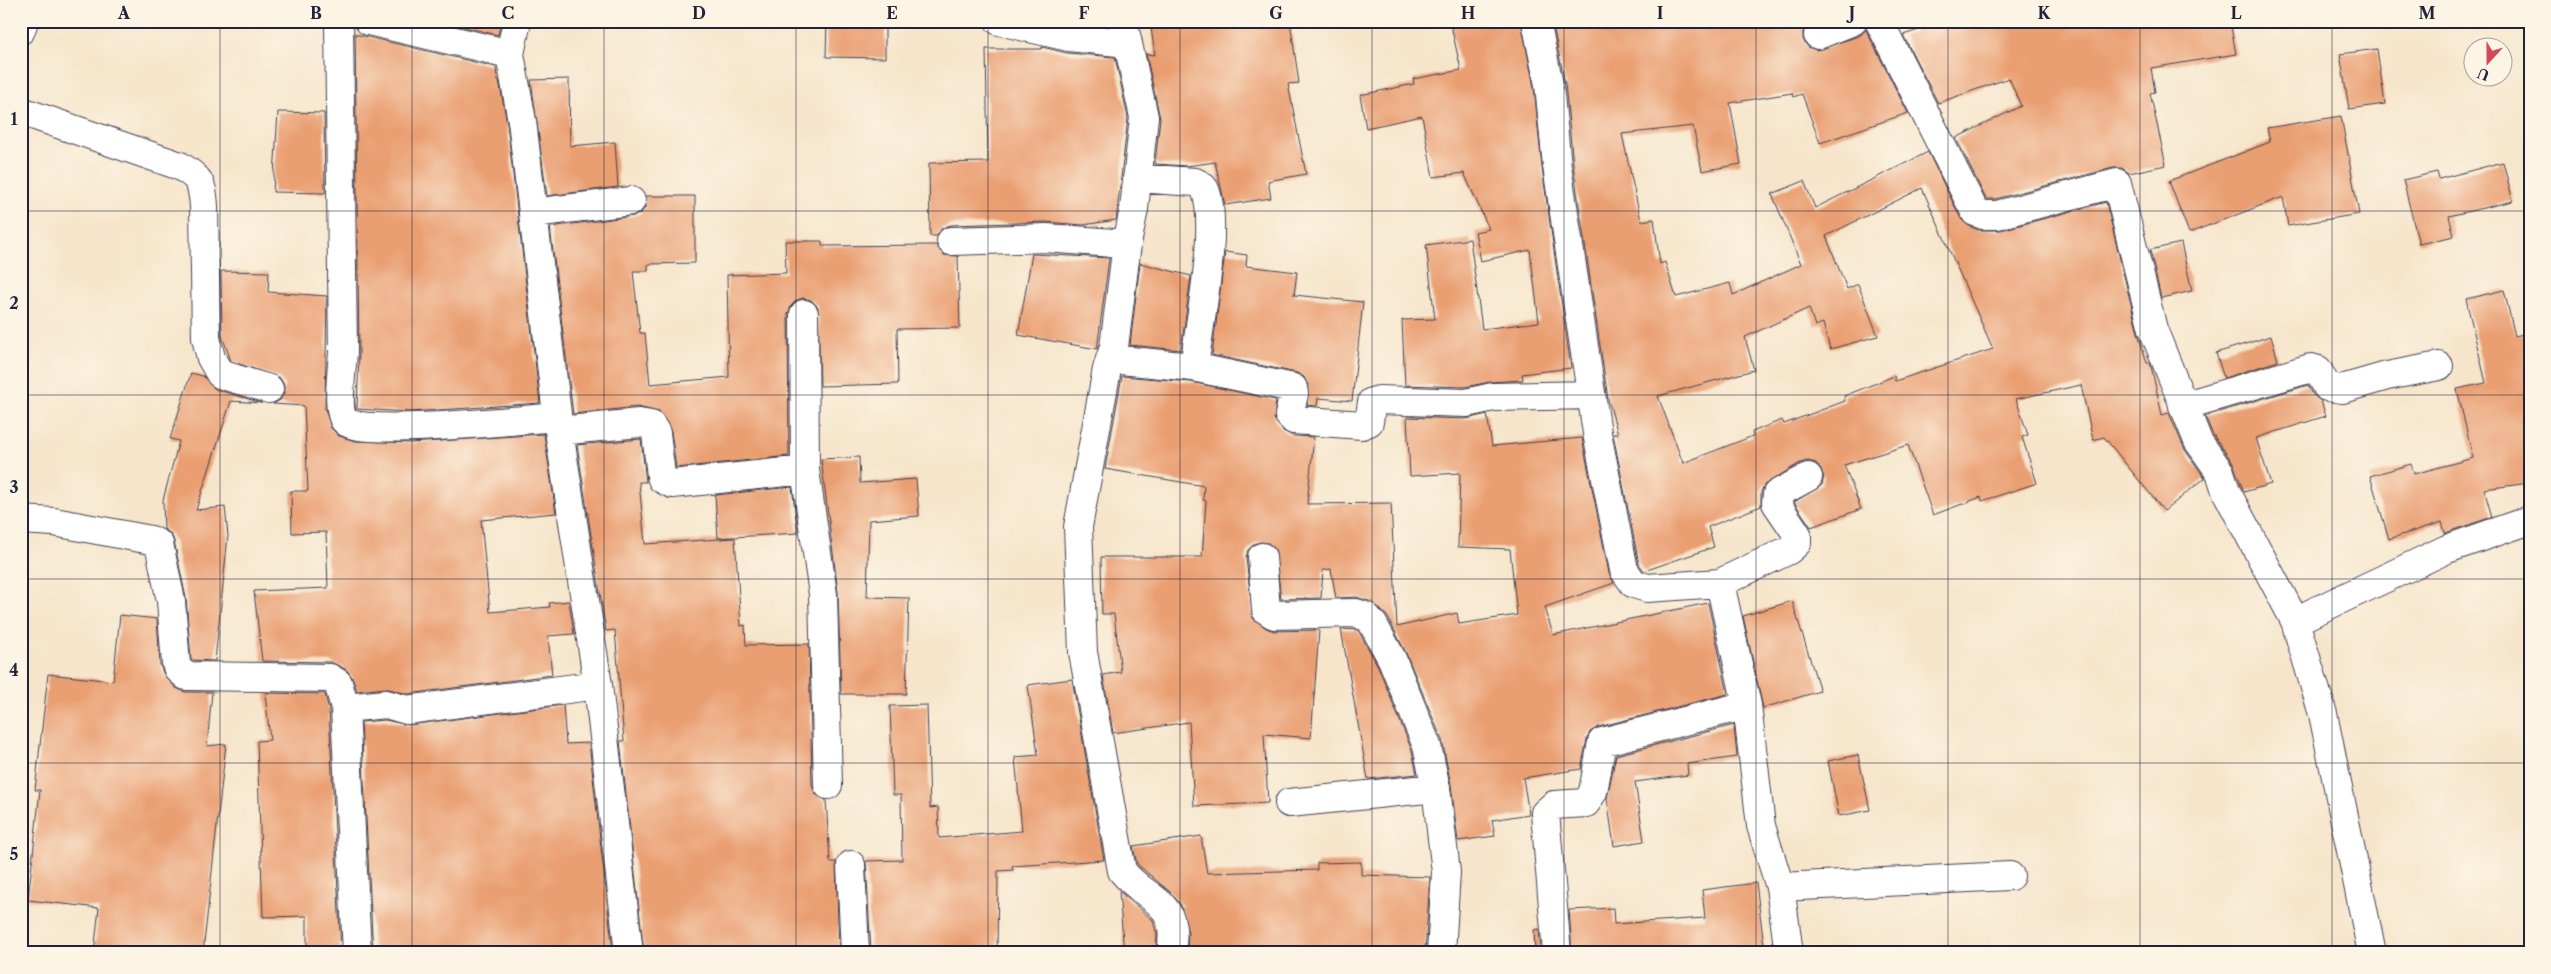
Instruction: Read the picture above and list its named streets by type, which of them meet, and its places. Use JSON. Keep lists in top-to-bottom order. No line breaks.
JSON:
{"north":"bottom","grid":{"columns":["A","B","C","D","E","F","G","H","I","J","K","L","M"],"rows":["1","2","3","4","5"]}}
